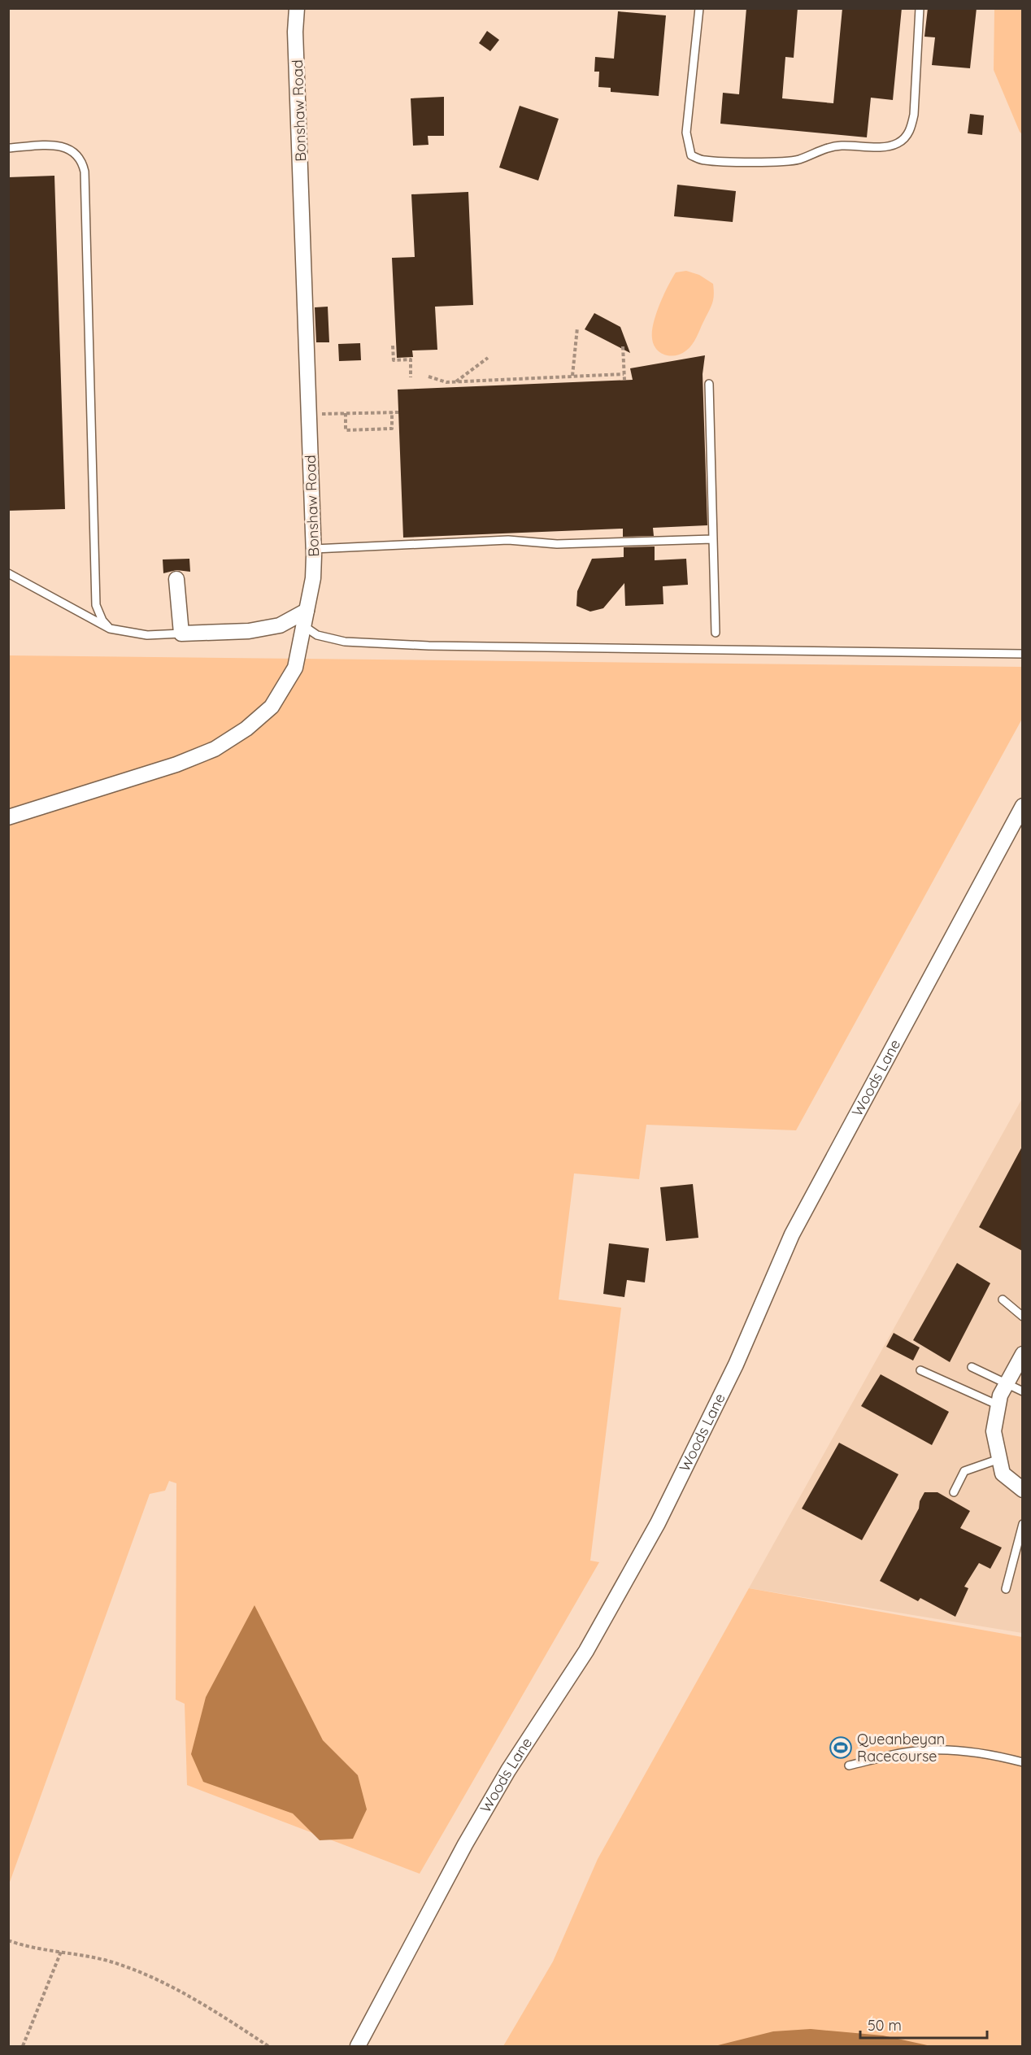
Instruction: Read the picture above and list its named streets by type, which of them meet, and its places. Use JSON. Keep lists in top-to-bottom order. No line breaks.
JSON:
{"streets":{"street":["Bonshaw Road","Woods Lane"]},"places":{"sports":["Queanbeyan Racecourse"]},"scale_bar":"50 m"}
